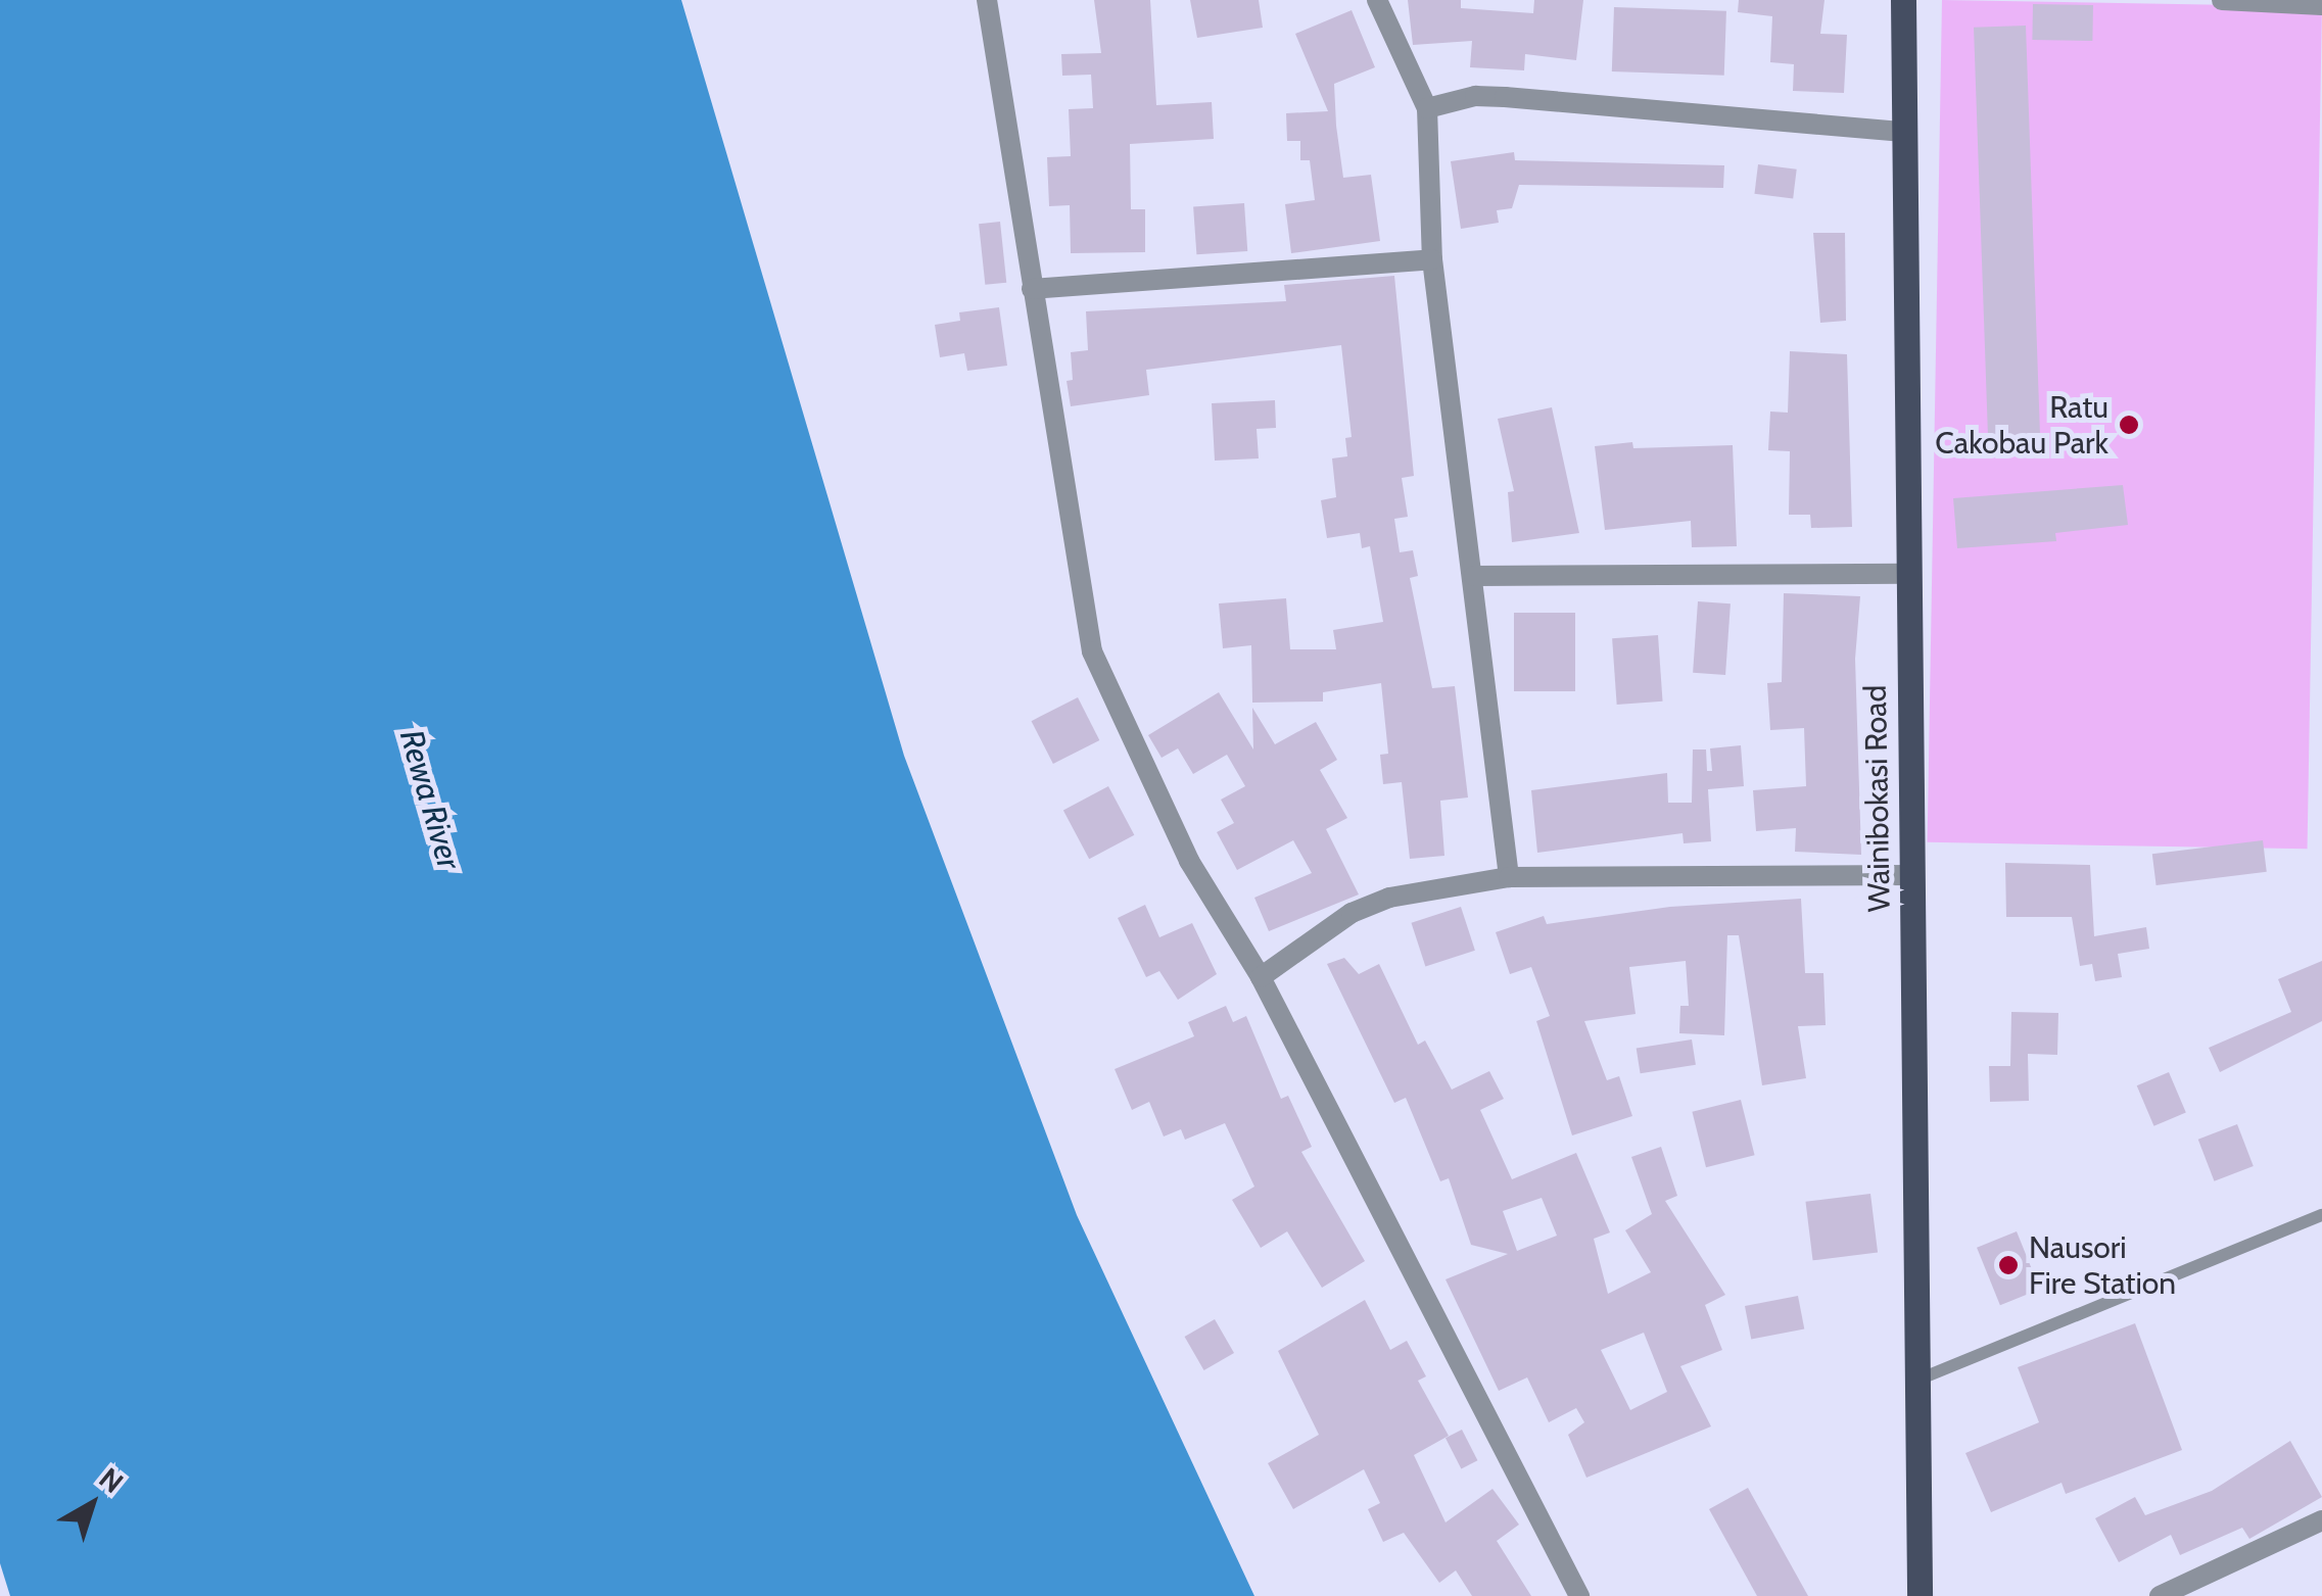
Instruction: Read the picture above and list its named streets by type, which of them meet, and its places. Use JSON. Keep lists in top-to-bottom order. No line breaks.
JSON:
{"streets":{"main road":["Wainibokasi Road"]},"water":["Rewa River"],"places":["Ratu Cakobau Park","Nausori Fire Station"],"north":"top right"}
